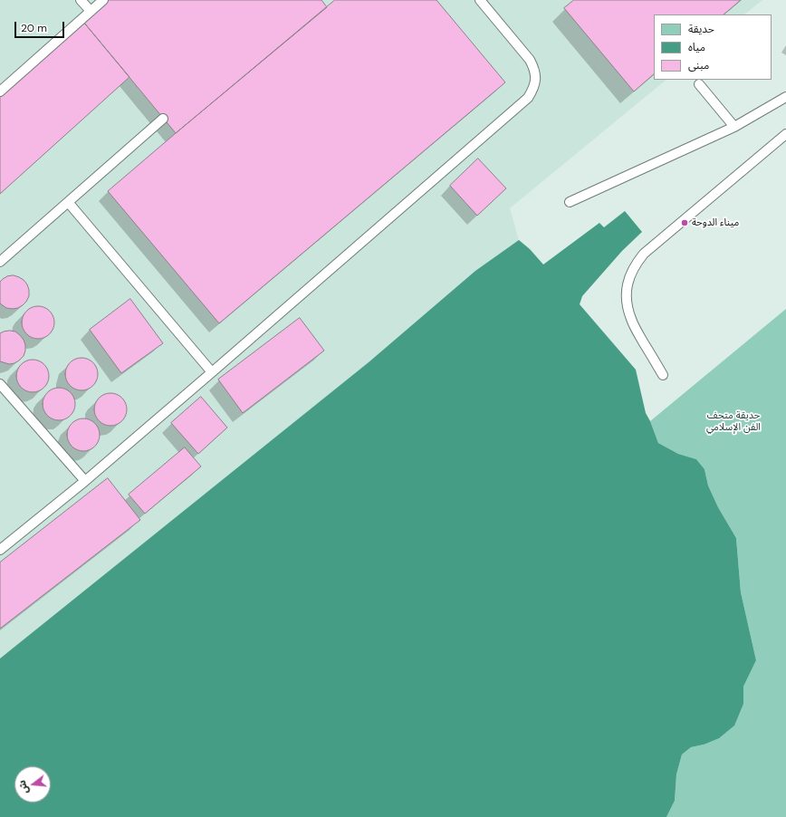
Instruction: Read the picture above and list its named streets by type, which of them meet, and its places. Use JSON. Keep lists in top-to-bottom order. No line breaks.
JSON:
{"parks":["حديقة متحف الفن الإسلامي"],"places":["ميناء الدوحة"],"legend":["حديقة","مياه","مبنى"],"scale_bar":"20 m","north":"left"}
